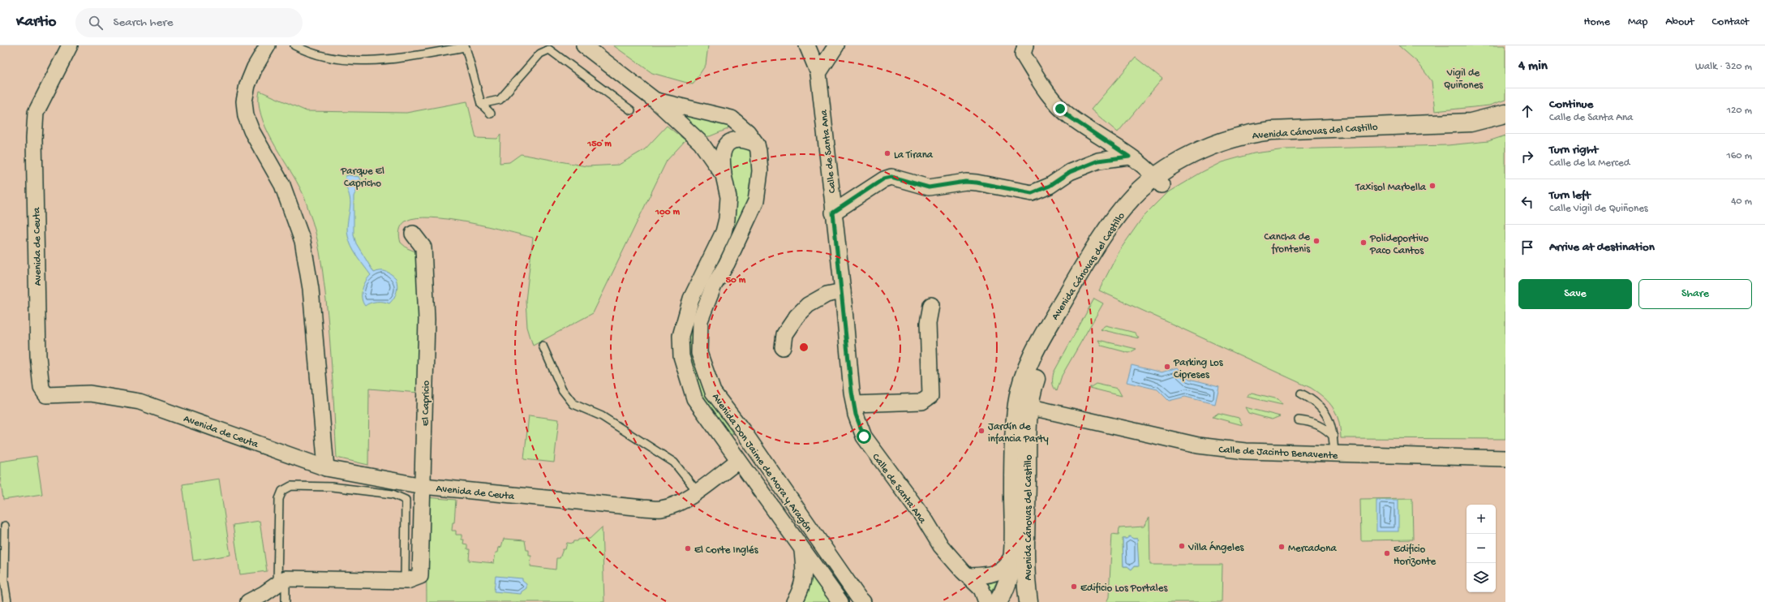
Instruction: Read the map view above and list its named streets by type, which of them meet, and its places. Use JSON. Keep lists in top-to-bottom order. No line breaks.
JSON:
{"streets":{"main road":["Avenida Cánovas del Castillo"],"street":["Calle de Santa Ana","Avenida de Ceuta","El Capricio","Calle de Jacinto Benavente","Avenida Don Jaime de Mora y Aragón"]},"crossings":[["Avenida Cánovas del Castillo","Calle de Jacinto Benavente"],["Avenida de Ceuta","El Capricio"],["Avenida de Ceuta","Avenida Don Jaime de Mora y Aragón"]],"parks":["Vigil de Quiñones","Parque El Capricho"],"places":["La Tirana","Taxisol Marbella","Cancha de frontenis","Polideportivo Paco Cantos","Parking Los Cipreses","Jardín de infancia Party","Villa Ángeles","Mercadona","El Corte Inglés","Edificio Horizonte","Edificio Los Portales"],"page":{"header":"Kartio","search":"Search here","nav":["Home","Map","About","Contact"],"heading":["4 min","Walk · 320 m"],"list":[["Continue","Calle de Santa Ana","120 m"],["Turn right","Calle de la Merced","160 m"],["Turn left","Calle Vigil de Quiñones","40 m"],"Arrive at destination"],"buttons":["Save","Share"],"map_buttons":["+","−"]},"rings":["150 m","100 m","50 m"]}
